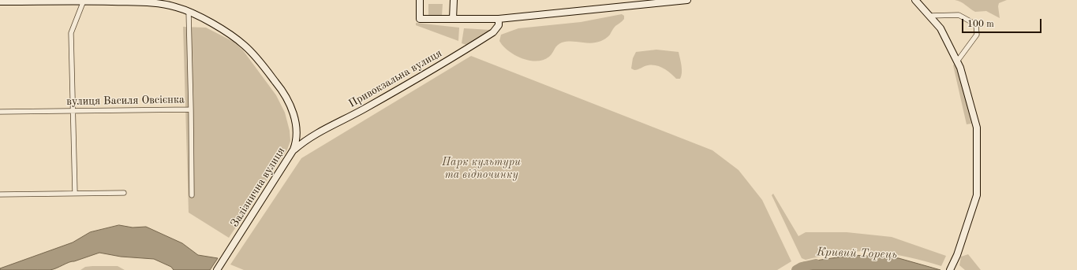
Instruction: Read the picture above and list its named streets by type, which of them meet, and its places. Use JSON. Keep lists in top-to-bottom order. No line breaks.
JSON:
{"streets":{"street":["Привокзальна вулиця","вулиця Василя Овсієнка","Залізнична вулиця"]},"crossings":[["Привокзальна вулиця","Залізнична вулиця"],["вулиця Василя Овсієнка","Залізнична вулиця"]],"water":["Кривий Торець"],"parks":["Парк культури та відпочинку"],"scale_bar":"100 m"}
